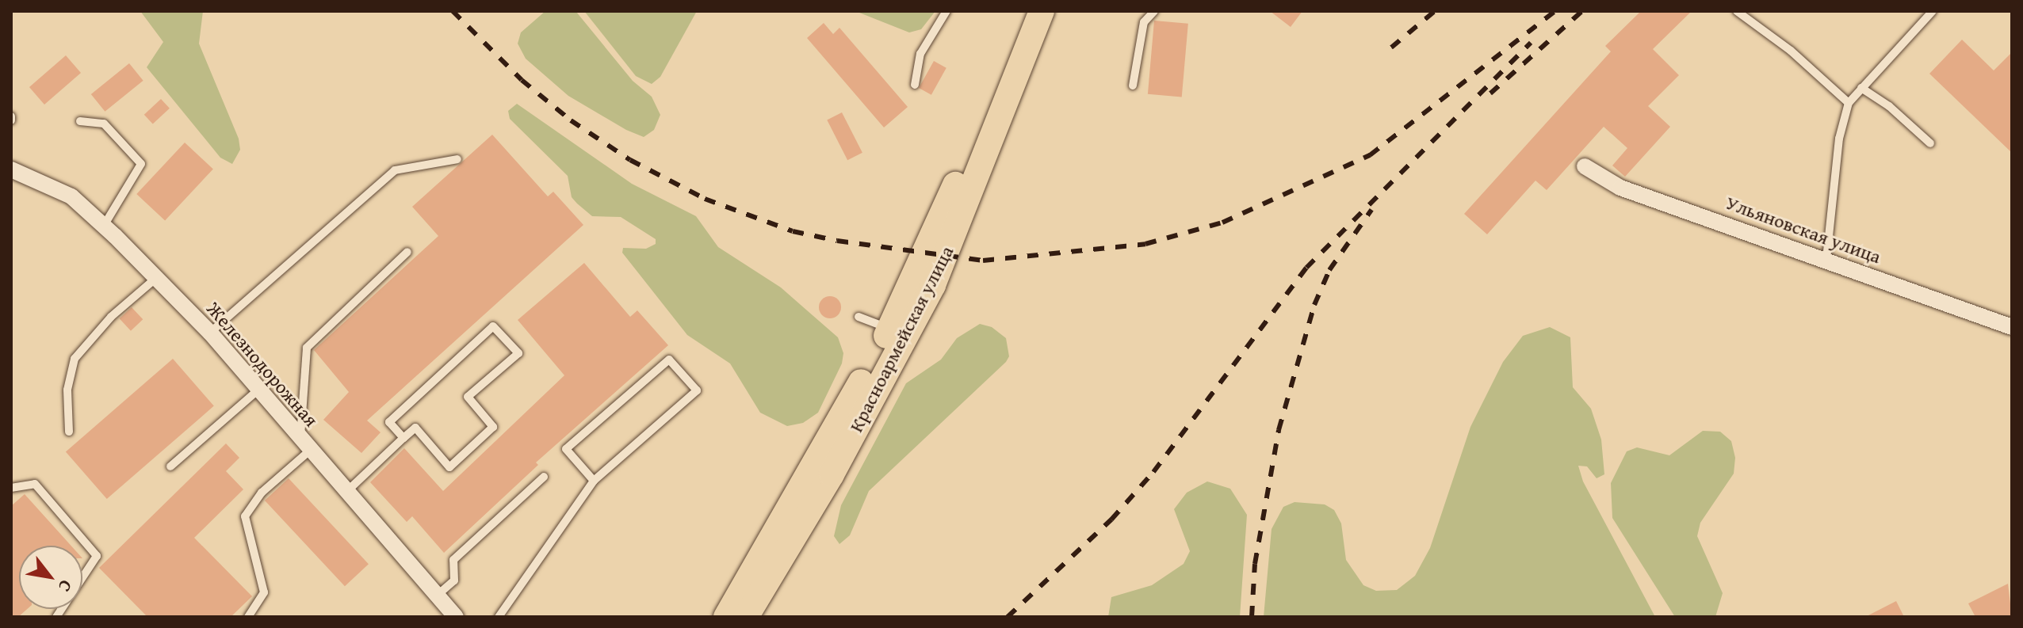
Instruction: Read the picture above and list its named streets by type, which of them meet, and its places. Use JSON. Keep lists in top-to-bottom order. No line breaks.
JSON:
{"streets":{"main road":["Красноармейская улица"],"street":["Ульяновская улица","Железнодорожная"]},"north":"bottom right"}
